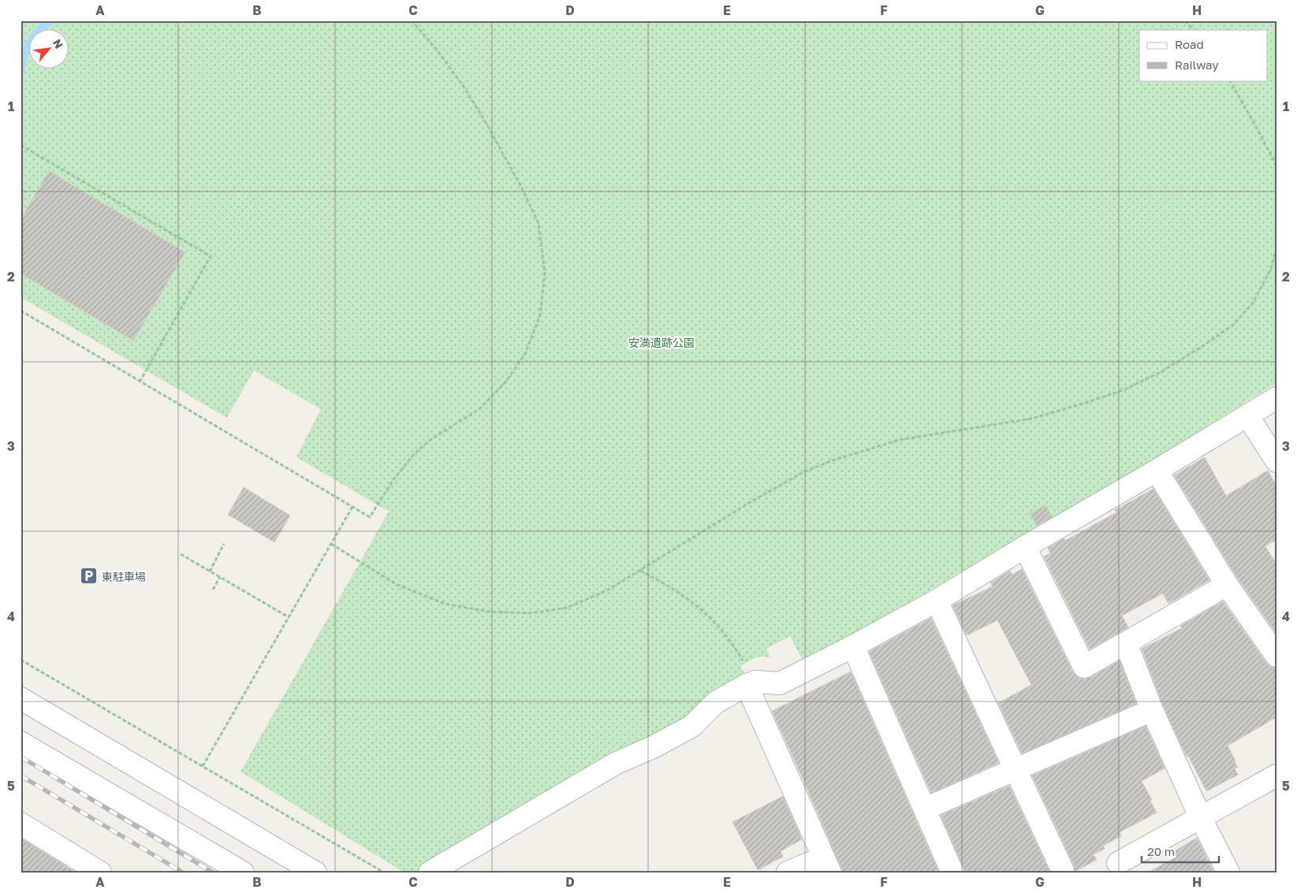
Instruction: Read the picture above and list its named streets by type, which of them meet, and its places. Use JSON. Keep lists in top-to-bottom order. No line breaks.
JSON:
{"parks":["安満遺跡公園"],"places":{"parking":["東駐車場"]},"legend":["Road","Railway"],"scale_bar":"20 m","north":"top right","grid":{"columns":["A","B","C","D","E","F","G","H"],"rows":["1","2","3","4","5"]}}
